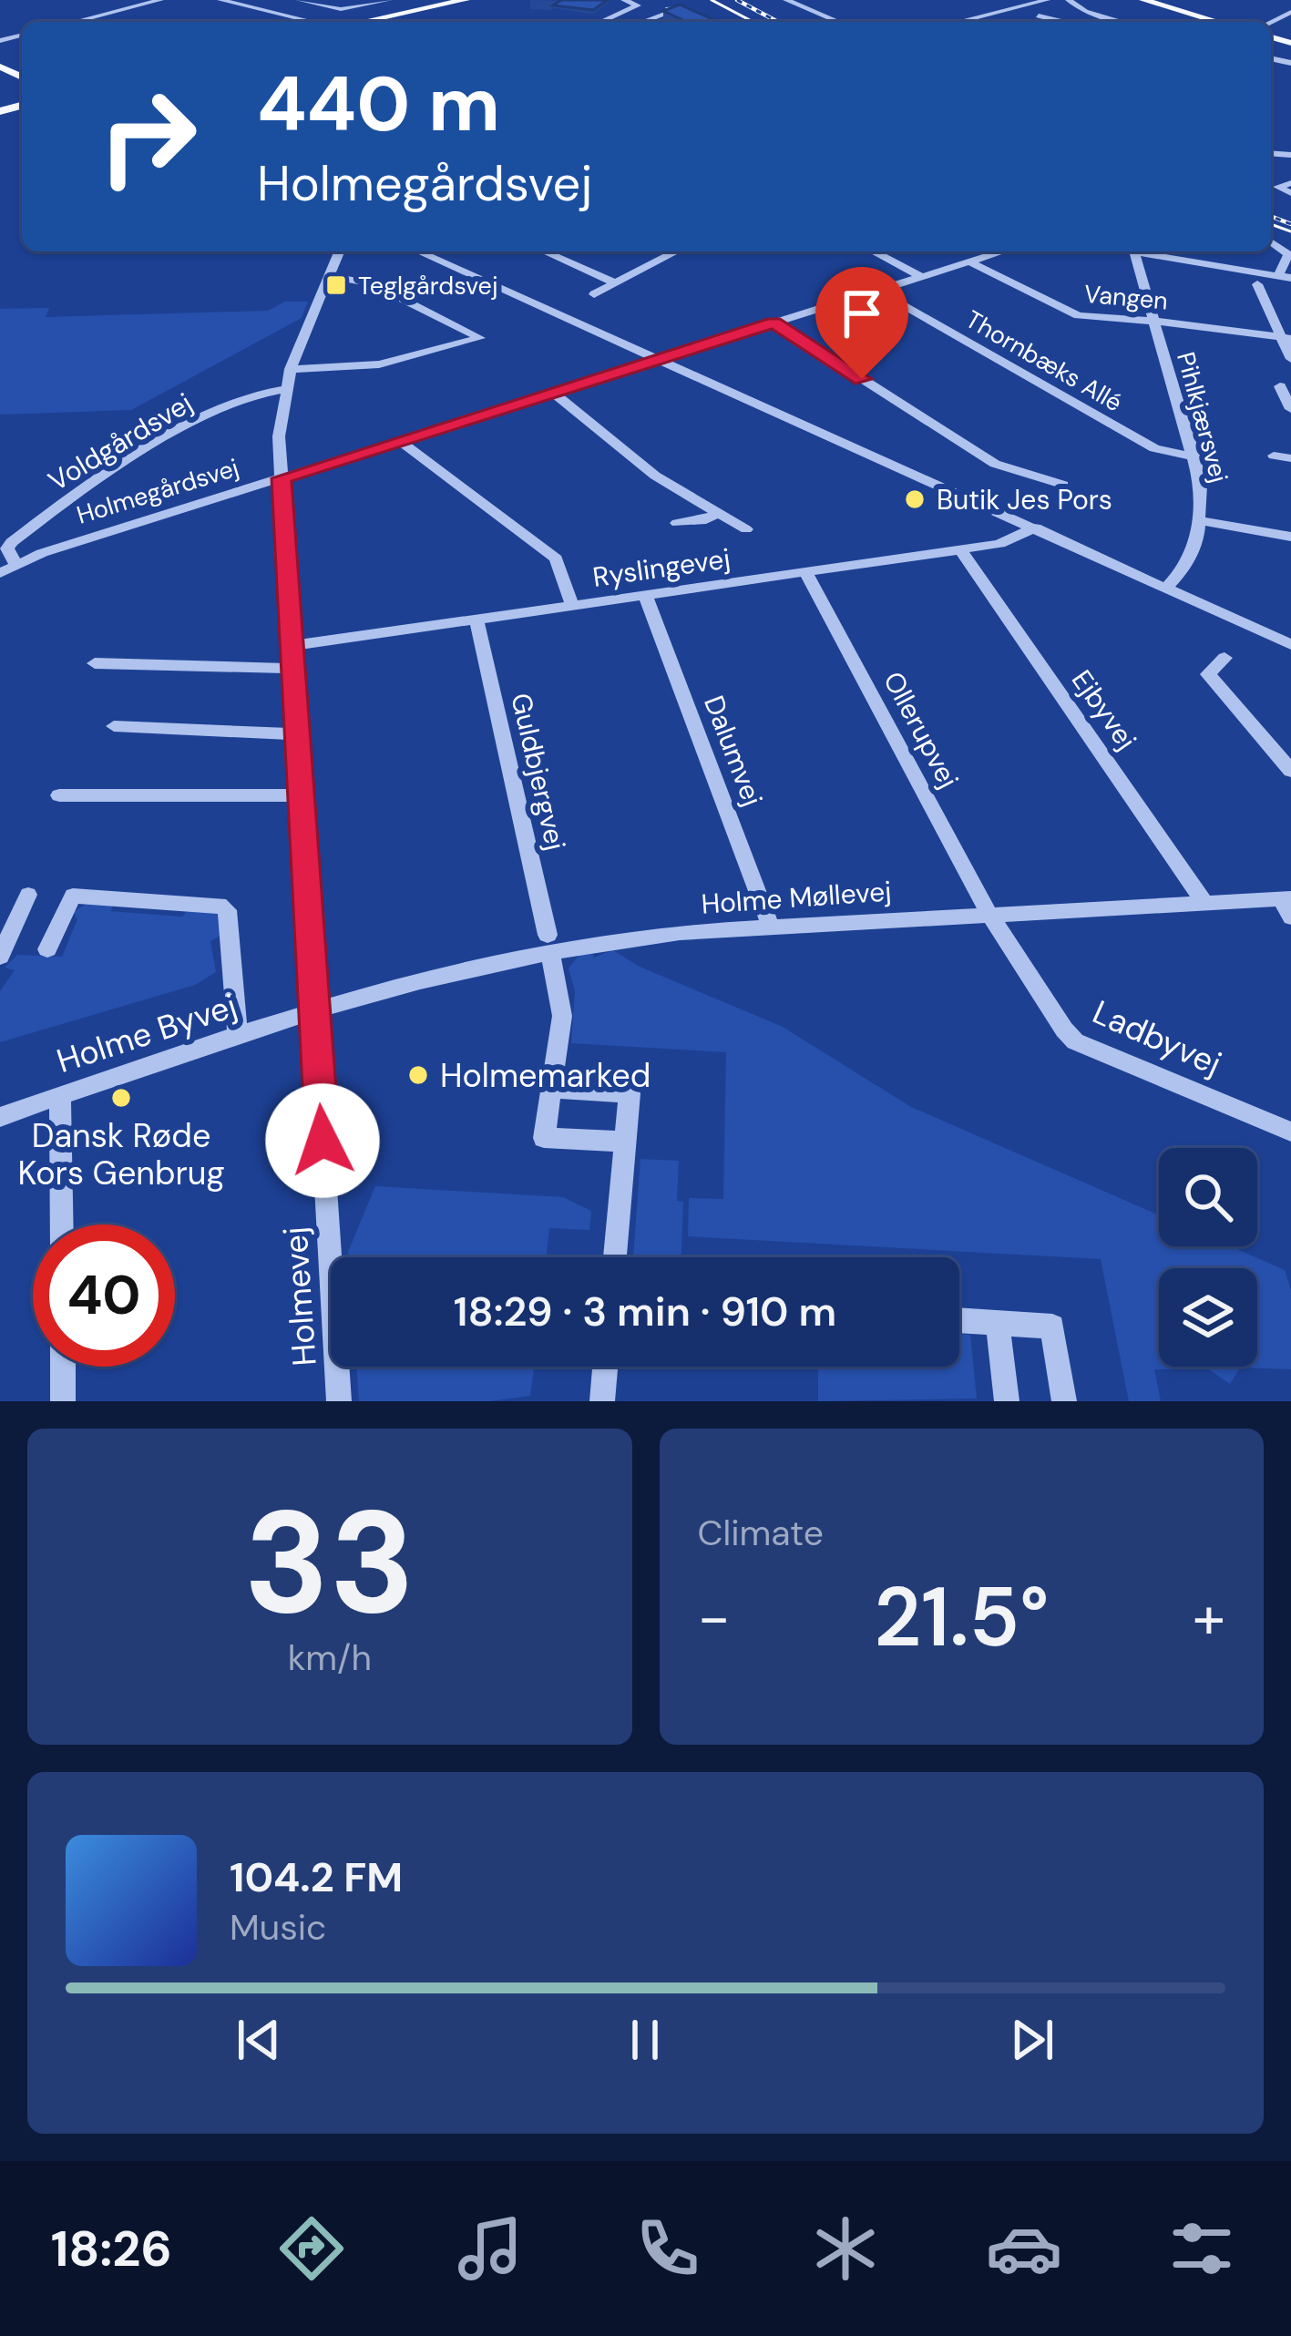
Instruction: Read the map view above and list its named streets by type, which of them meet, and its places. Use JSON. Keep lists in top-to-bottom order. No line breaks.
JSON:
{"streets":{"street":["Vangen","Thornbæks Allé","Pihlkjærsvej","Voldgårdsvej","Holmegårdsvej","Ryslingevej","Ejbyvej","Ollerupvej","Dalumvej","Guldbjergvej","Holme Møllevej","Holme Byvej","Ladbyvej","Holmevej"]},"crossings":[["Vangen","Pihlkjærsvej"],["Vangen","Holmegårdsvej"],["Thornbæks Allé","Pihlkjærsvej"],["Thornbæks Allé","Holmegårdsvej"],["Voldgårdsvej","Holmegårdsvej"],["Voldgårdsvej","Holmevej"],["Holmegårdsvej","Holmevej"],["Ryslingevej","Ejbyvej"],["Ryslingevej","Ollerupvej"],["Ryslingevej","Dalumvej"],["Ryslingevej","Guldbjergvej"],["Ryslingevej","Holmevej"],["Ejbyvej","Holme Møllevej"],["Ollerupvej","Holme Møllevej"],["Ollerupvej","Ladbyvej"],["Dalumvej","Holme Møllevej"],["Guldbjergvej","Holme Møllevej"],["Holme Møllevej","Holme Byvej"],["Holme Møllevej","Ladbyvej"],["Holme Møllevej","Holmevej"],["Holme Byvej","Holmevej"]],"places":{"transit":["Teglgårdsvej"],"other":["Butik Jes Pors","Holmemarked","Dansk Røde Kors Genbrug"]},"page":{"turn":["440 m","Holmegårdsvej"],"limit":"40","trip":"18:29 · 3 min · 910 m","tile":[["33","km/h"],"Climate"],"heat":["−","21.5°","+"],"song":["104.2 FM","Music"],"tabs":"18:26"}}
